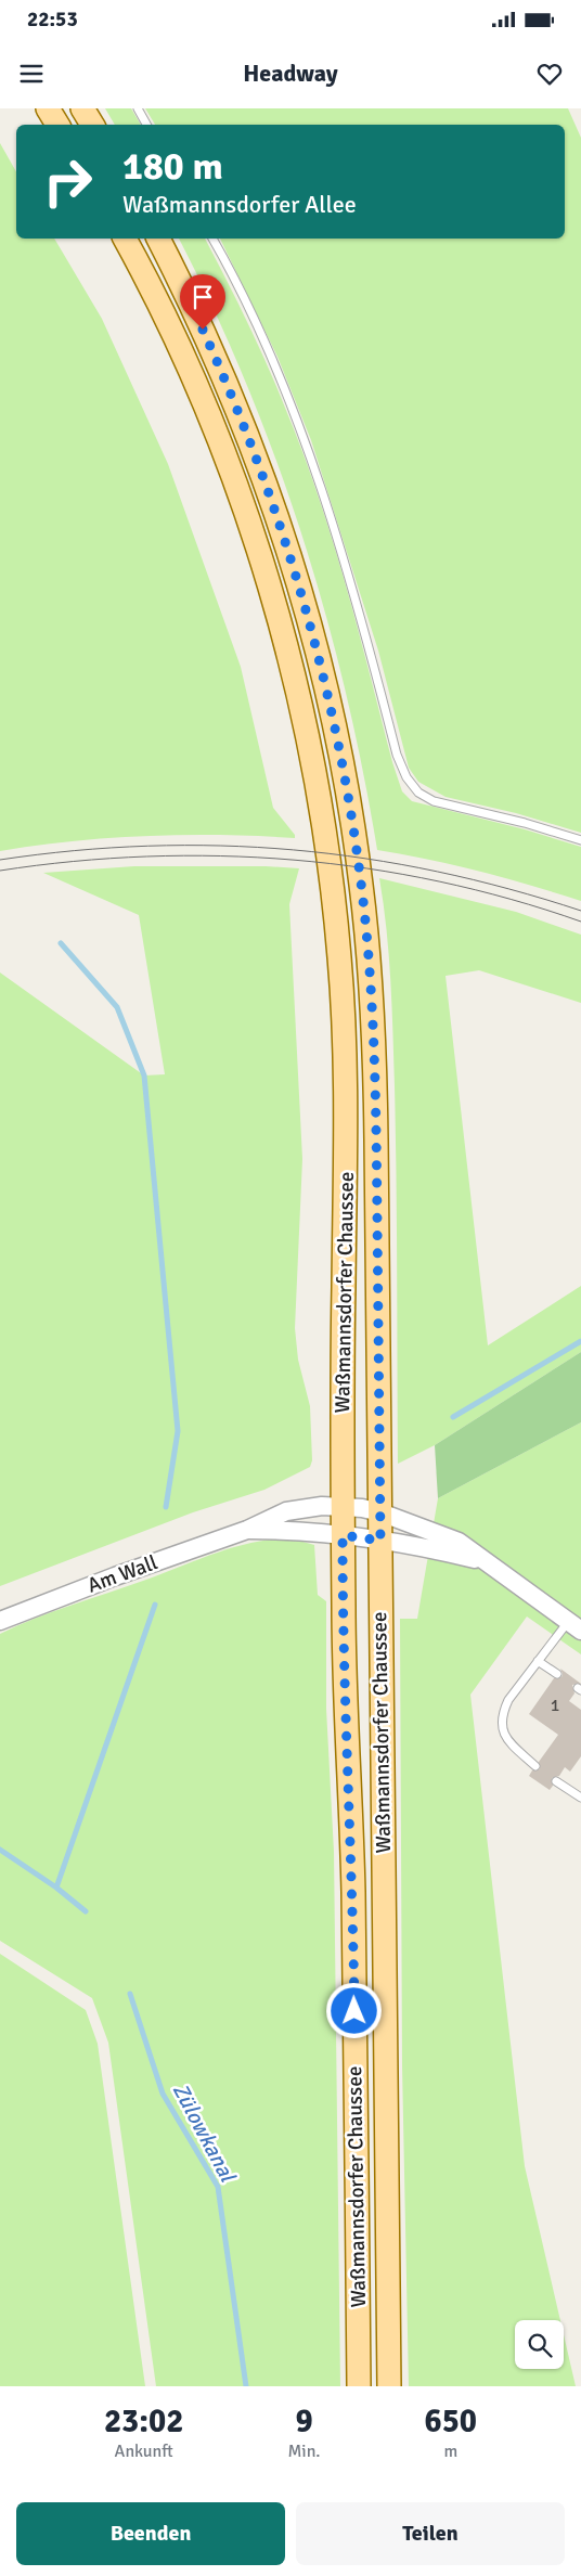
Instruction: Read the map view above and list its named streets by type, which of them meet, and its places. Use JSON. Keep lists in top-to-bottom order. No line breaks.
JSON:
{"streets":{"main road":["Waßmannsdorfer Chaussee"],"street":["Am Wall"]},"crossings":[["Waßmannsdorfer Chaussee","Am Wall"]],"water":["Zülowkanal"],"house_numbers":["1"],"page":{"status":"22:53","header":"Headway","turn":["180 m","Waßmannsdorfer Allee"],"eta":["23:02","Ankunft","9","Min.","650","m"],"buttons":["Beenden","Teilen"]}}
